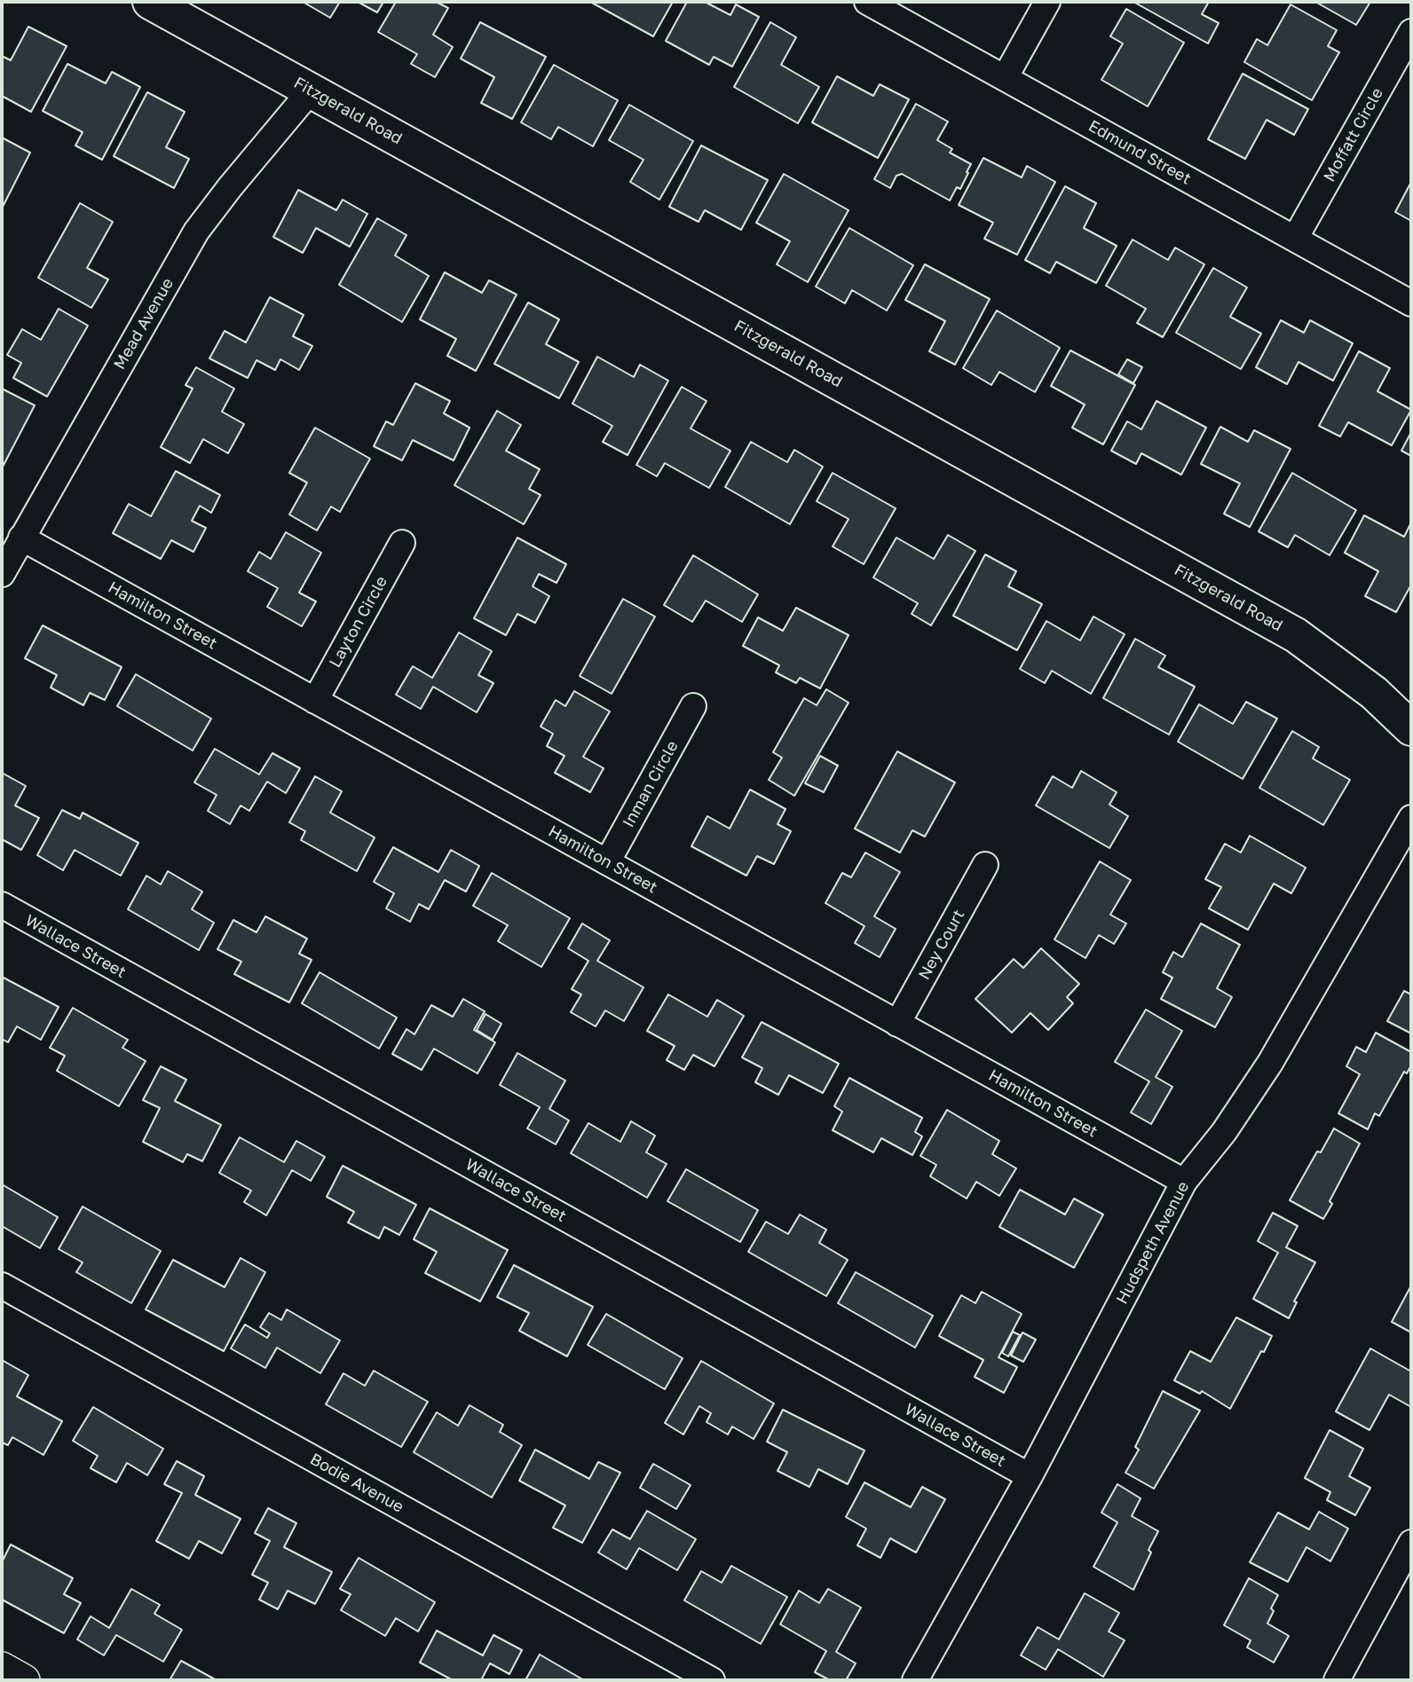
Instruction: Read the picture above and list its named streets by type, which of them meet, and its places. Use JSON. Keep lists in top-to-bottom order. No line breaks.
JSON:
{"streets":{"main road":["Fitzgerald Road"],"street":["Moffatt Circle","Edmund Street","Mead Avenue","Hamilton Street","Layton Circle","Inman Circle","Ney Court","Wallace Street","Hudspeth Avenue","Bodie Avenue"]},"crossings":[["Fitzgerald Road","Mead Avenue"],["Moffatt Circle","Edmund Street"],["Mead Avenue","Hamilton Street"],["Hamilton Street","Layton Circle"],["Hamilton Street","Inman Circle"],["Hamilton Street","Ney Court"],["Hamilton Street","Hudspeth Avenue"],["Wallace Street","Hudspeth Avenue"]]}
